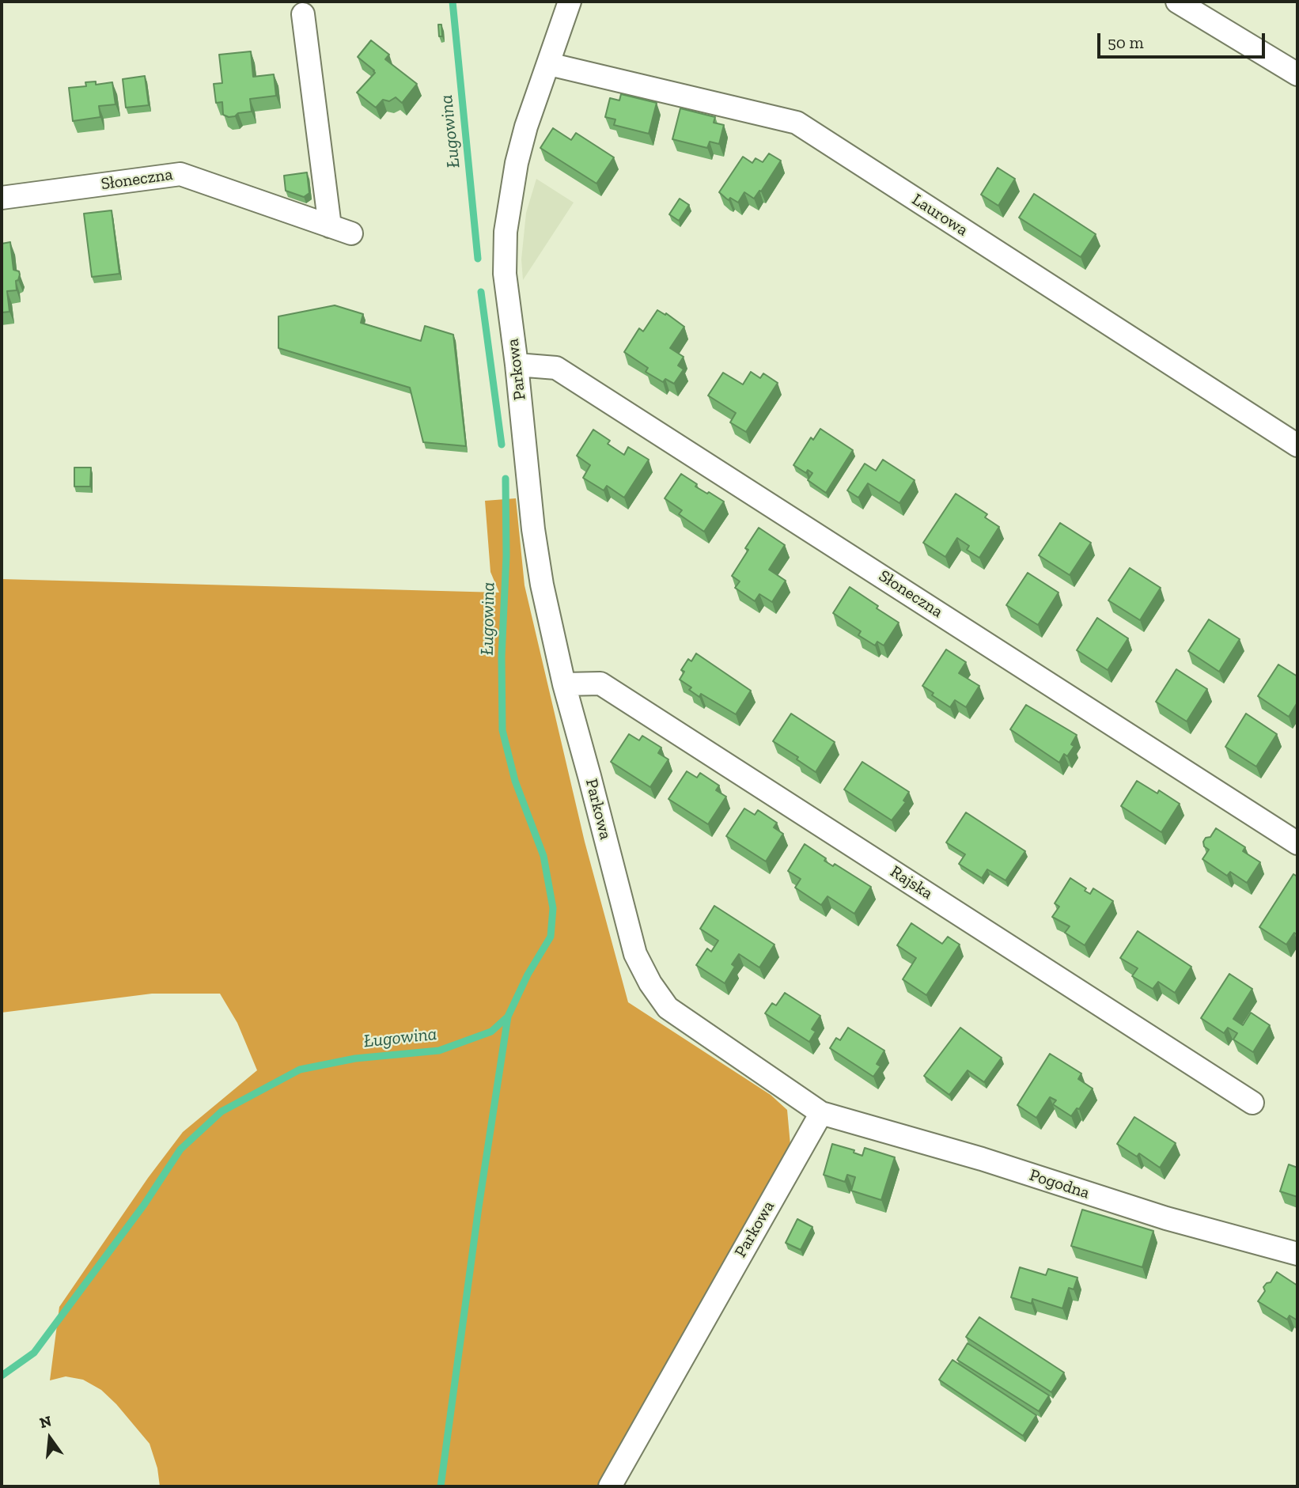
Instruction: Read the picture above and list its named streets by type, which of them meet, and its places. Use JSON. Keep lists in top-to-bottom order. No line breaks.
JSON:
{"streets":{"street":["Słoneczna","Laurowa","Parkowa","Rajska","Pogodna"]},"crossings":[["Słoneczna","Parkowa"],["Laurowa","Parkowa"],["Parkowa","Rajska"],["Parkowa","Pogodna"]],"water":["Ługowina"],"scale_bar":"50 m","north":"top"}
